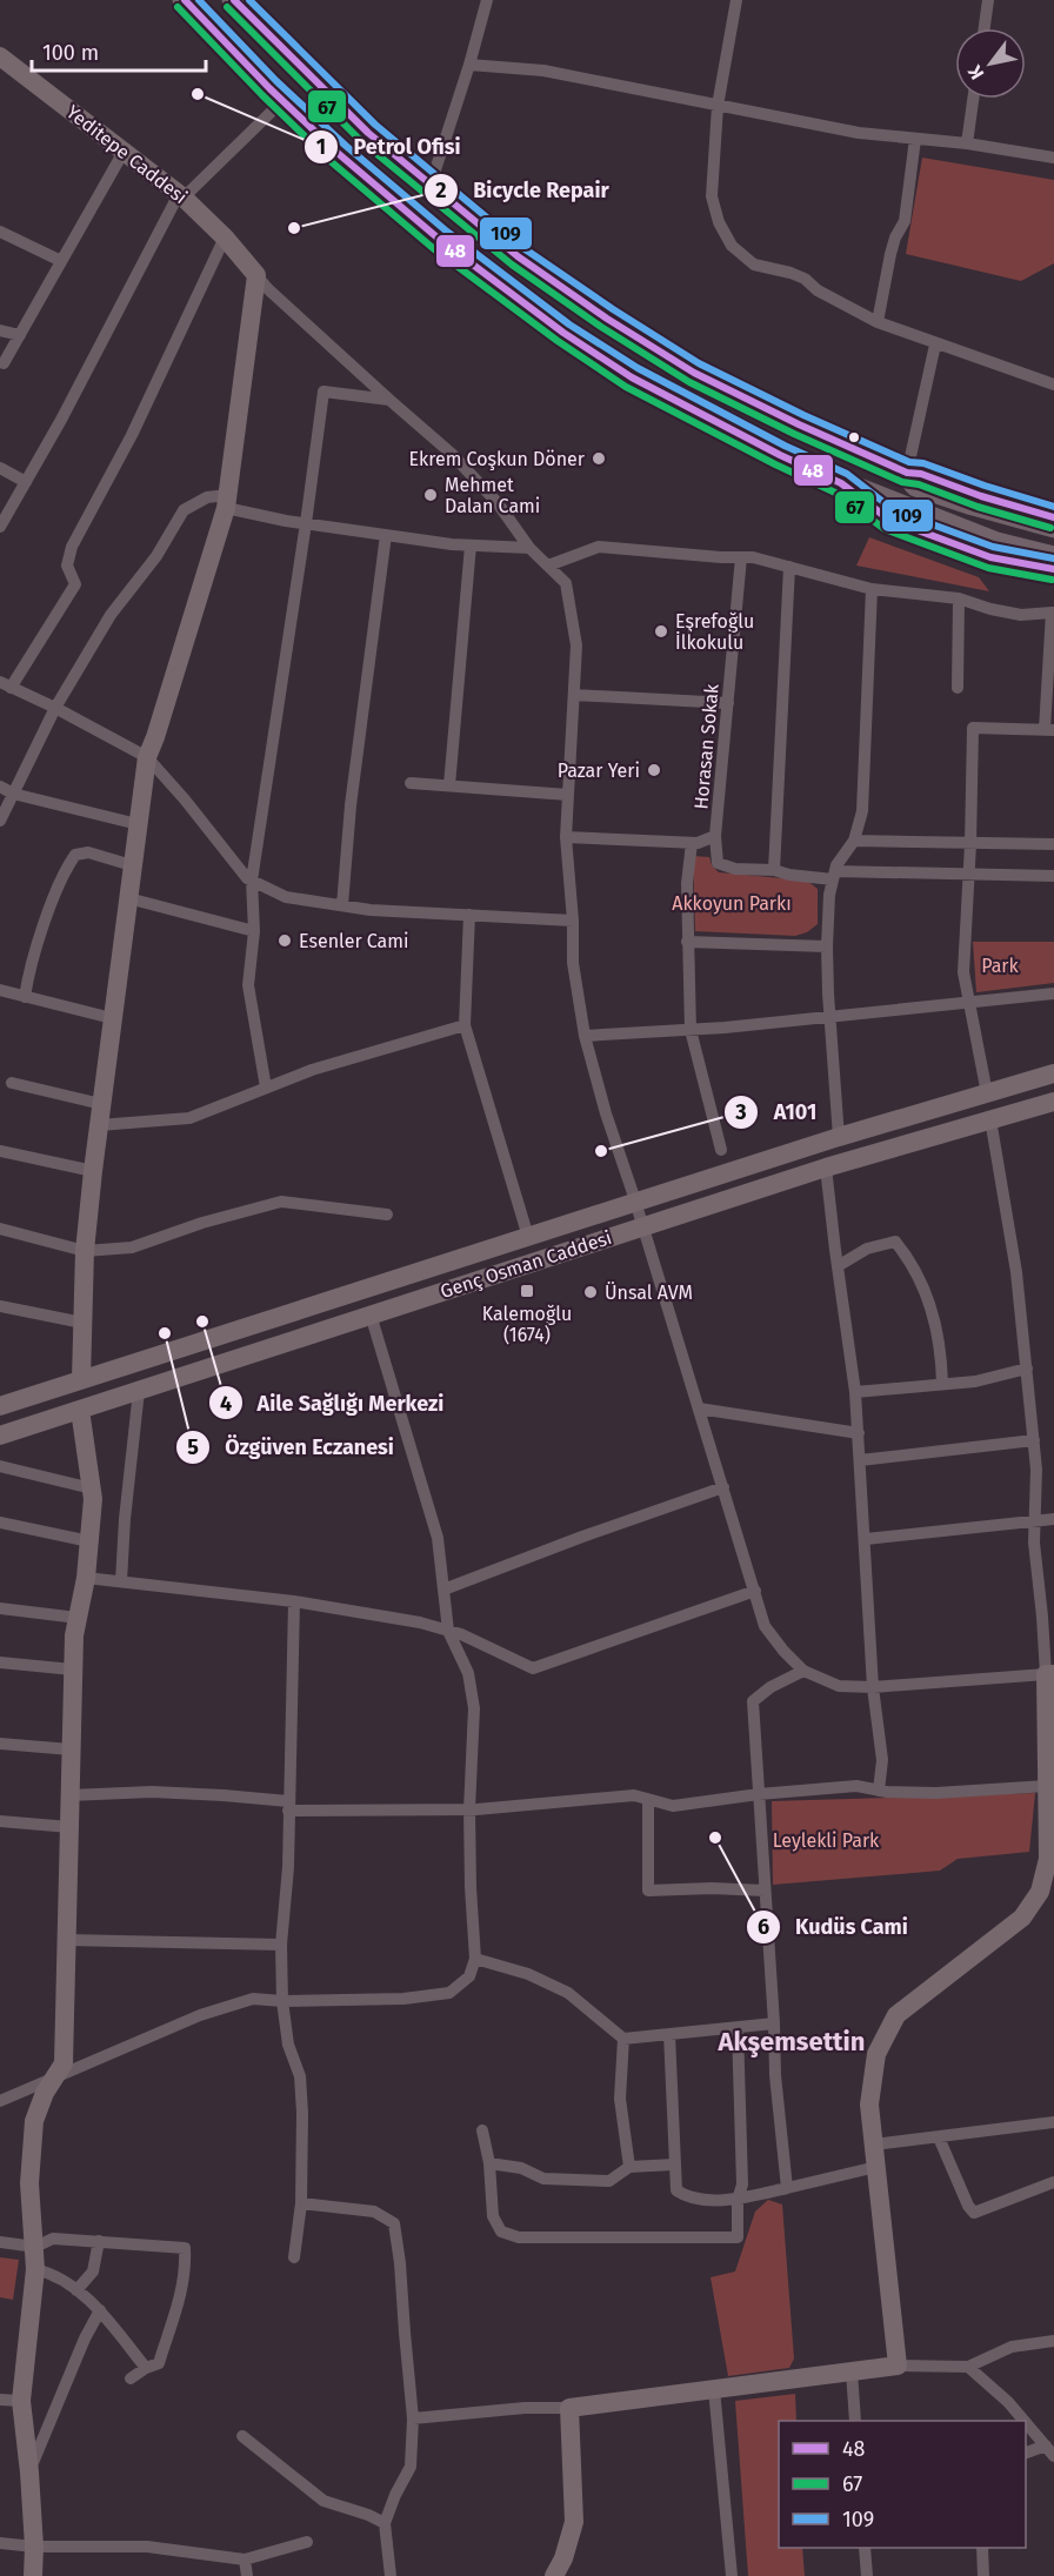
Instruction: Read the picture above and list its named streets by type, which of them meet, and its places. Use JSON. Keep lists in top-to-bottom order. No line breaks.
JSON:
{"streets":{"street":["Yeditepe Caddesi","Horasan Sokak","Genç Osman Caddesi"]},"districts":["Akşemsettin"],"parks":["Akkoyun Parkı","Park","Leylekli Park"],"places":{"other":["Petrol Ofisi","Bicycle Repair","Ekrem Coşkun Döner","Mehmet Dalan Cami","Eşrefoğlu İlkokulu","Pazar Yeri","Esenler Cami","A101","Ünsal AVM","Aile Sağlığı Merkezi","Özgüven Eczanesi","Kudüs Cami"],"transit":["Kalemoğlu (1674)"]},"lines":["transit line 48","transit line 109","transit line 67"],"legend":["48","67","109"],"scale_bar":"100 m","north":"bottom left"}
